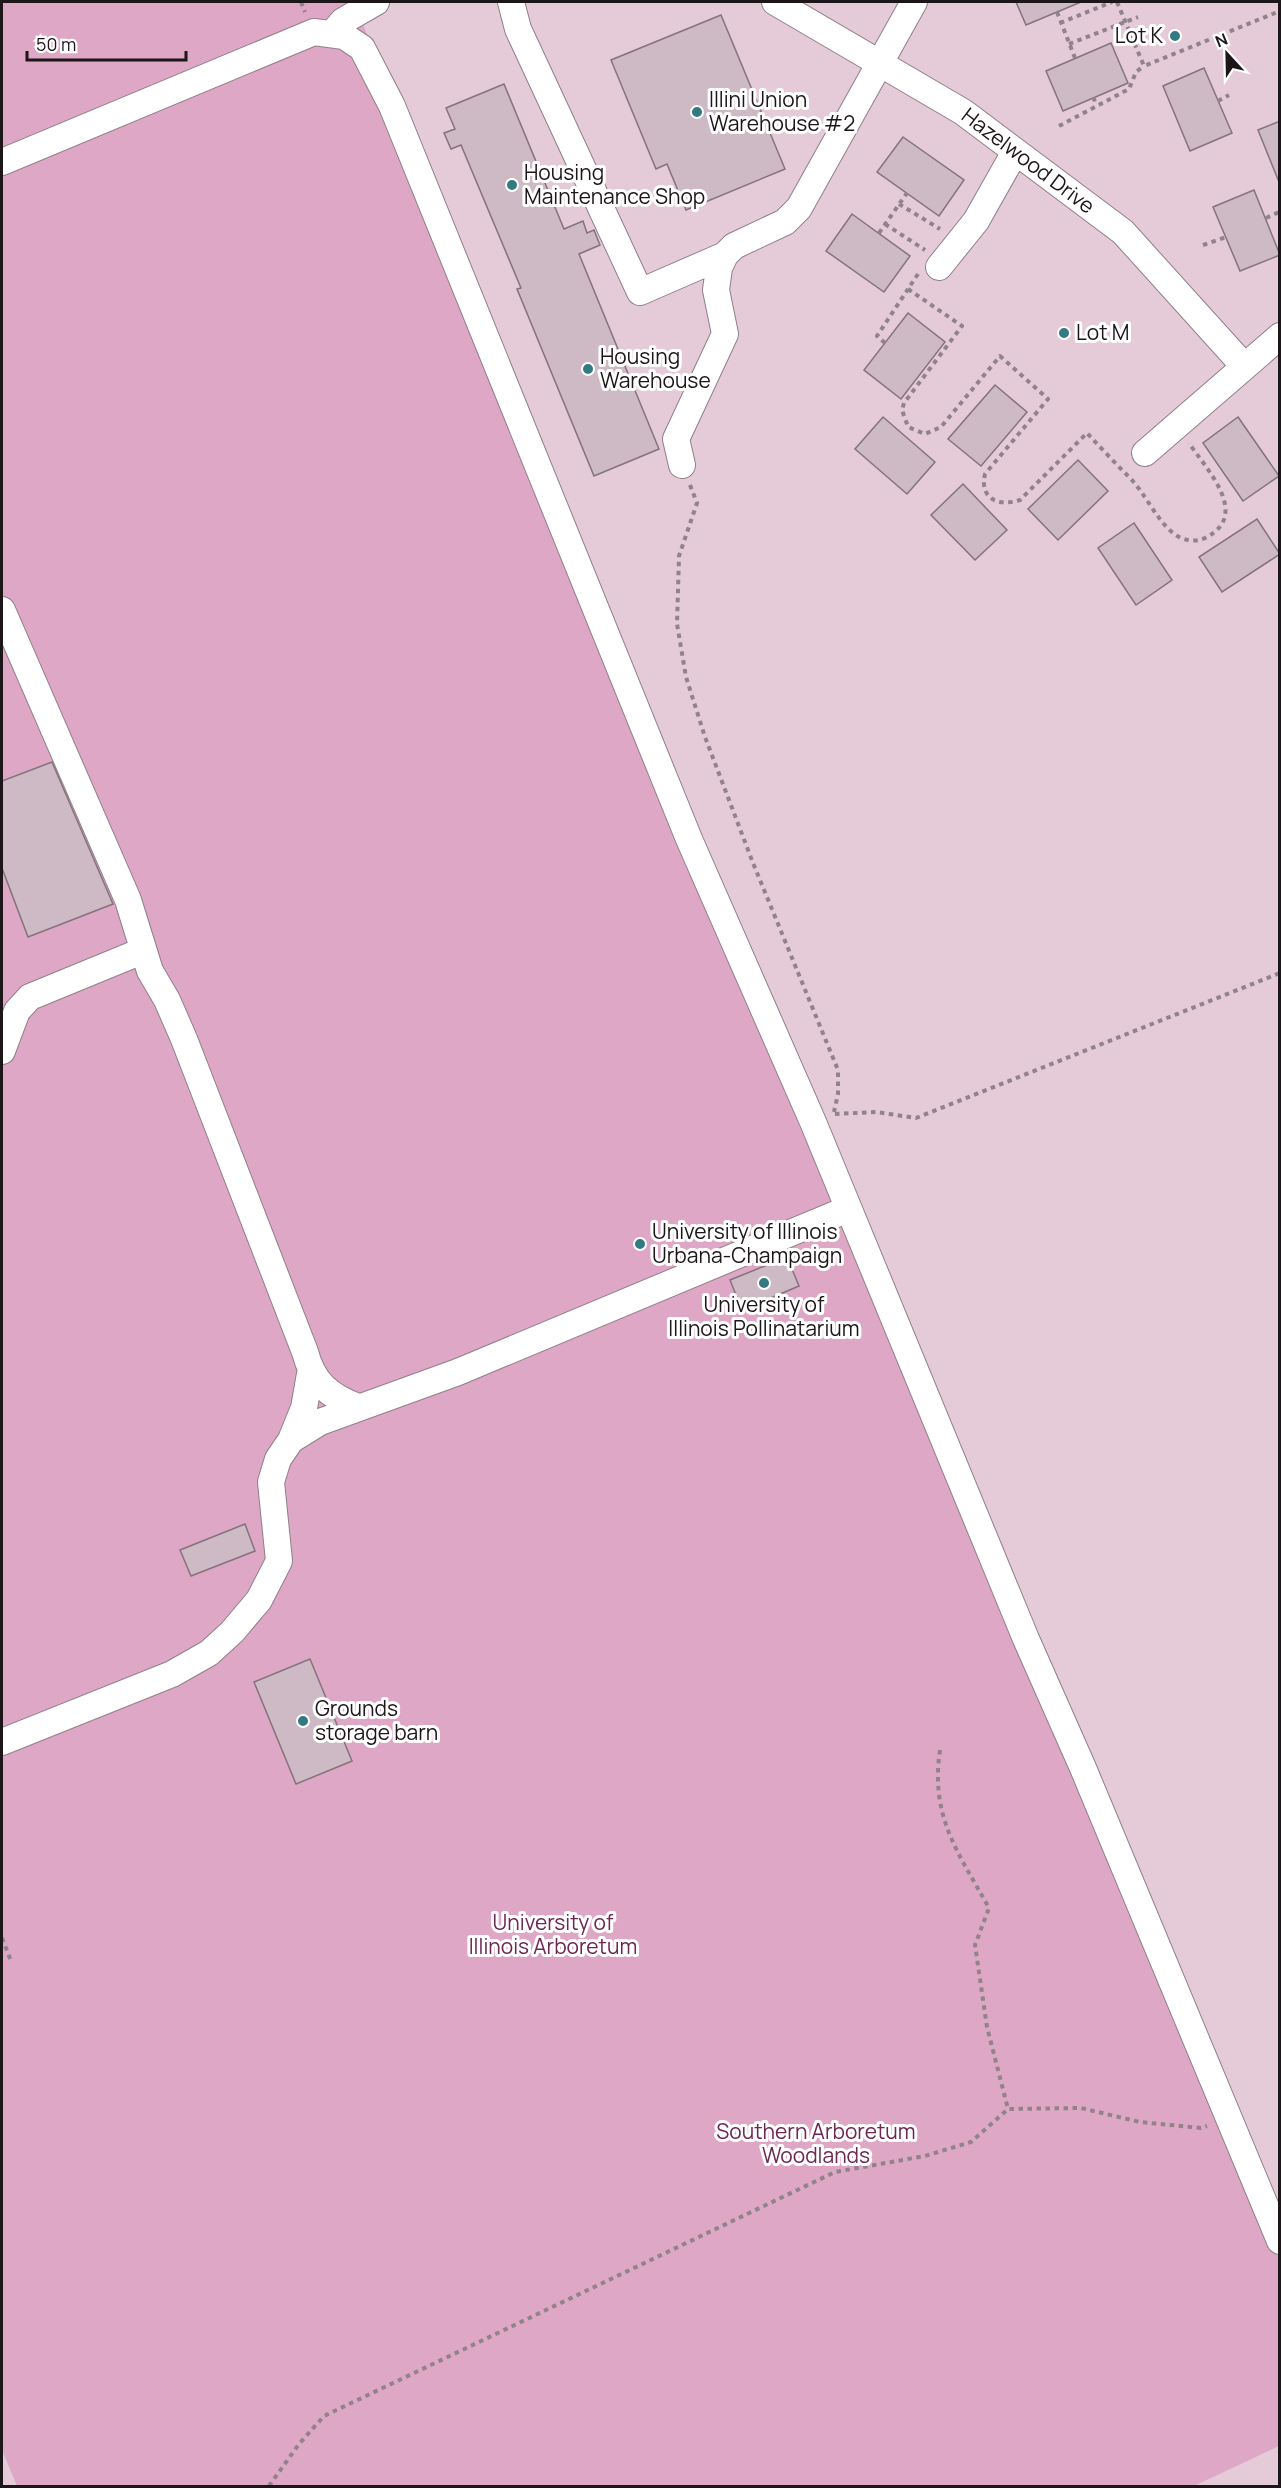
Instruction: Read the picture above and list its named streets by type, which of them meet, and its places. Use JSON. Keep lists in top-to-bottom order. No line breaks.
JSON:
{"streets":{"street":["Hazelwood Drive"]},"parks":["University of Illinois Arboretum","Southern Arboretum Woodlands"],"places":["Lot K","Illini Union Warehouse #2","Housing Maintenance Shop","Lot M","Housing Warehouse","University of Illinois Urbana-Champaign","University of Illinois Pollinatarium","Grounds storage barn"],"scale_bar":"50 m","north":"top"}
